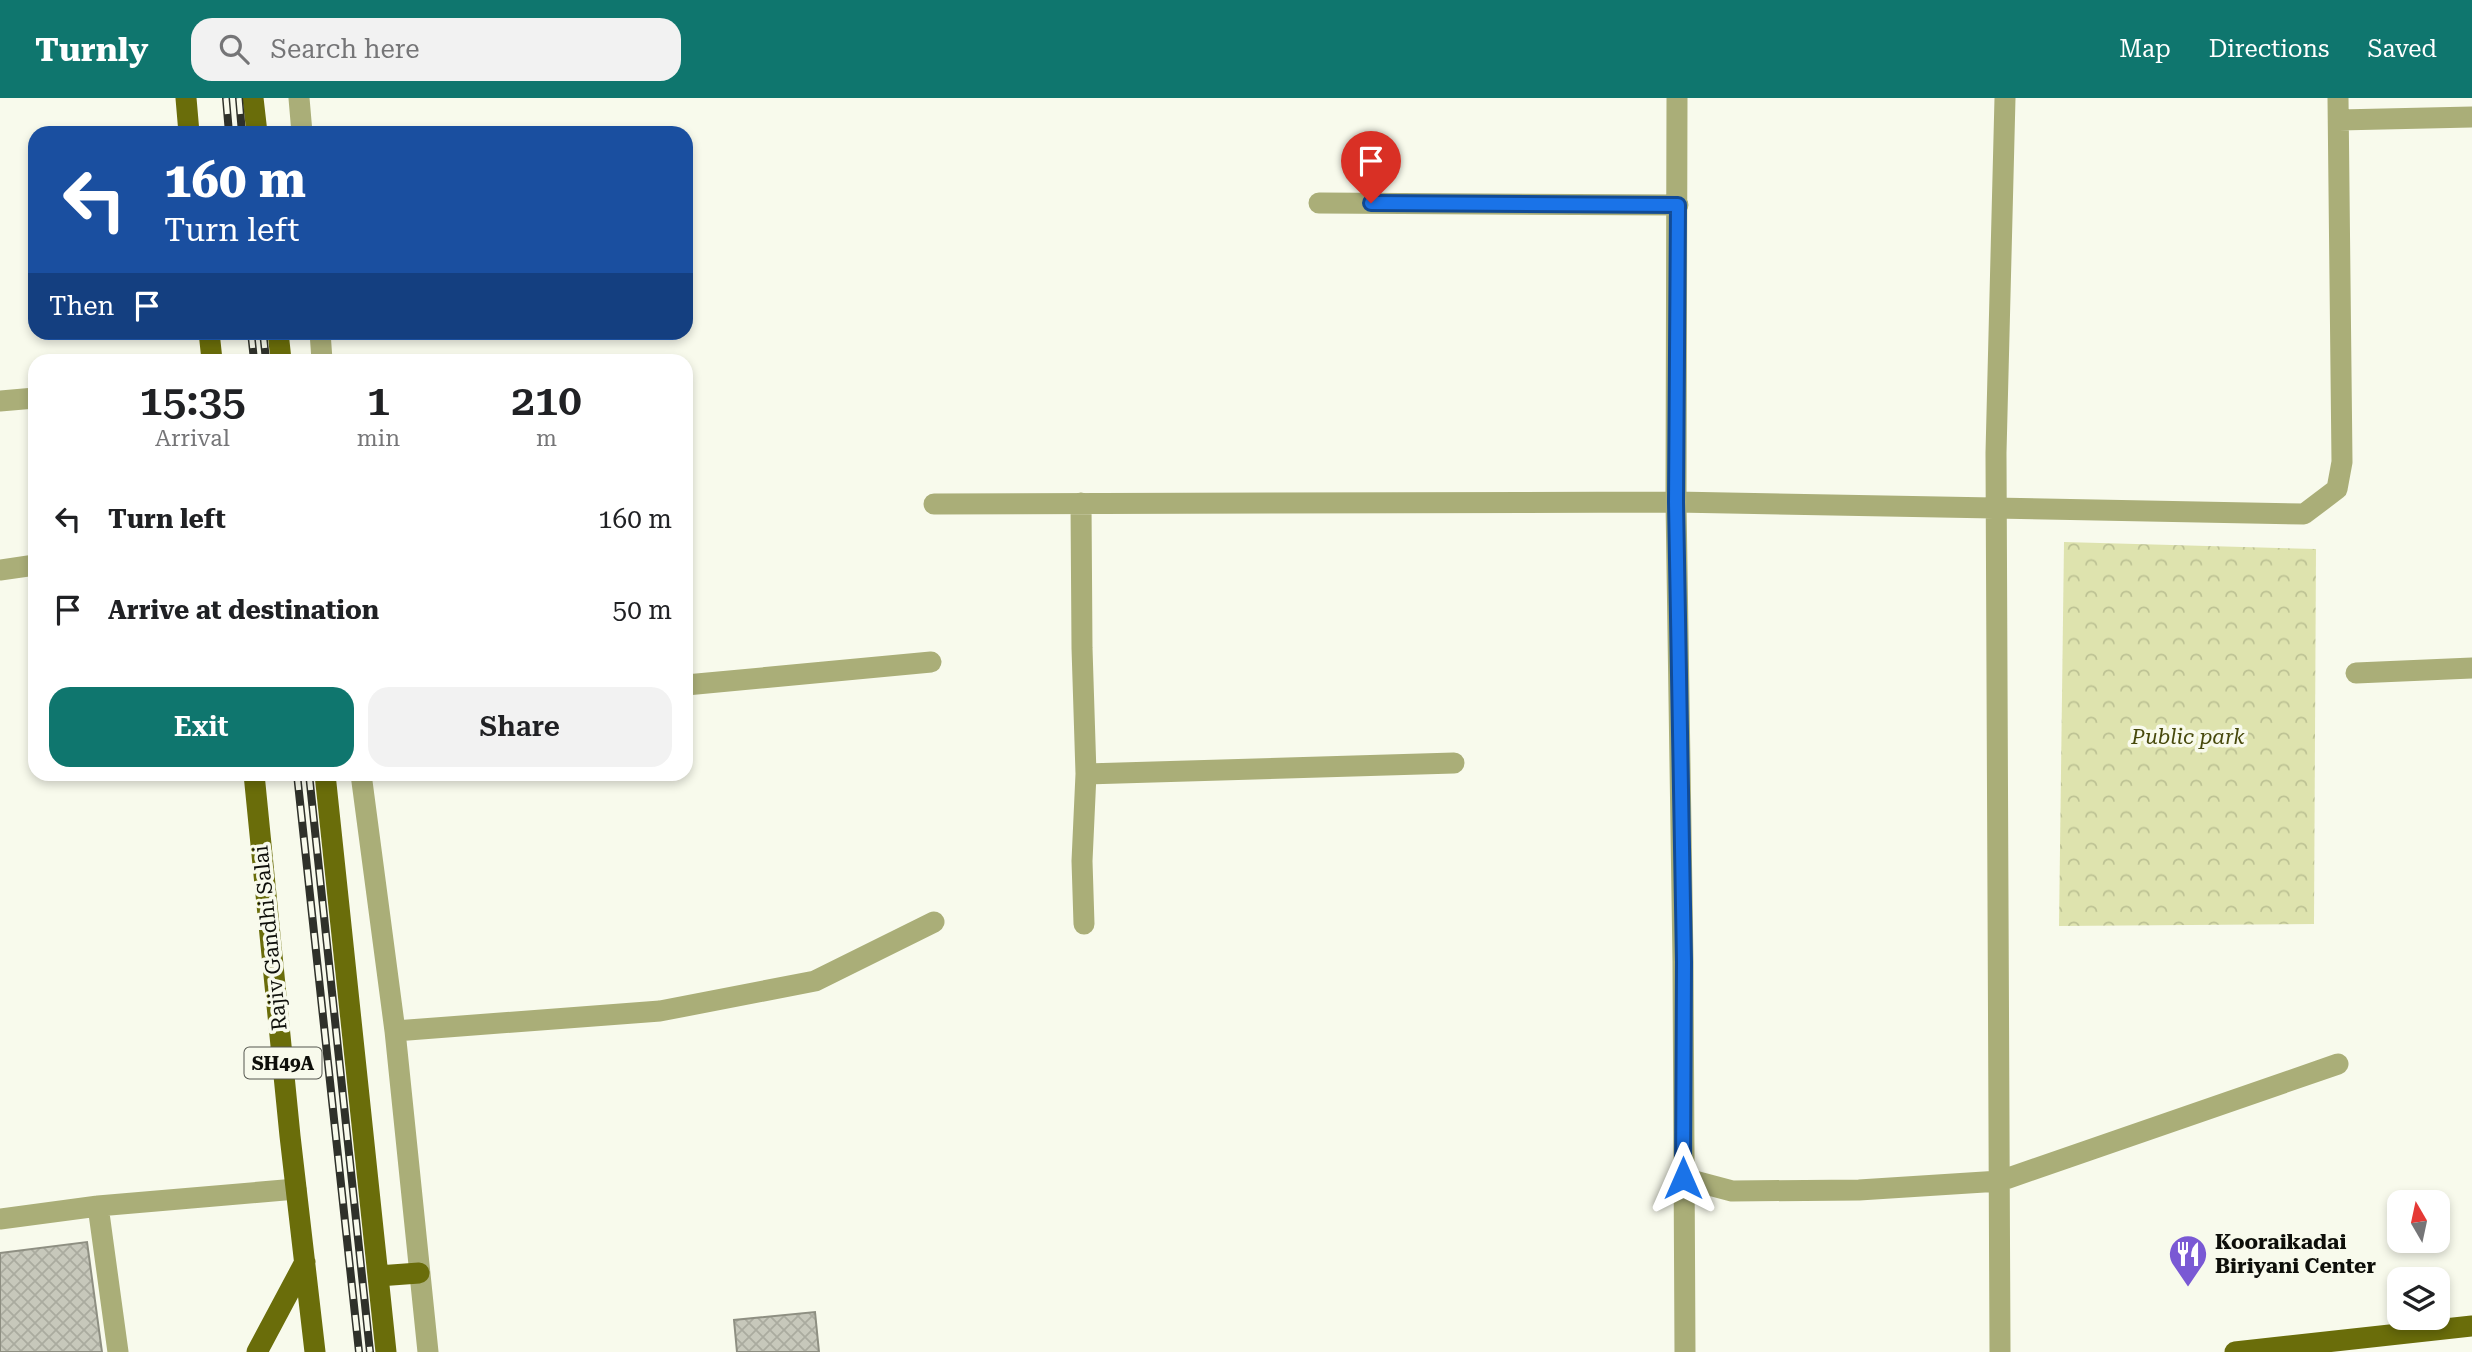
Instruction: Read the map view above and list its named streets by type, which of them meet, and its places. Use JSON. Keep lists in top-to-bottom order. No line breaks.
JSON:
{"streets":{"main road":["Rajiv Gandhi Salai","SH49A"]},"parks":["Public park"],"places":{"restaurant":["Kooraikadai Biriyani Center"]},"north":"top","page":{"header":"Turnly","search":"Search here","nav":["Map","Directions","Saved"],"turn":["160 m","Turn left"],"then":"Then","eta":["15:35","Arrival","1","min","210","m"],"list":[{"name":"Turn left","value":"160 m"},{"name":"Arrive at destination","value":"50 m"}],"buttons":["Exit","Share"]}}
